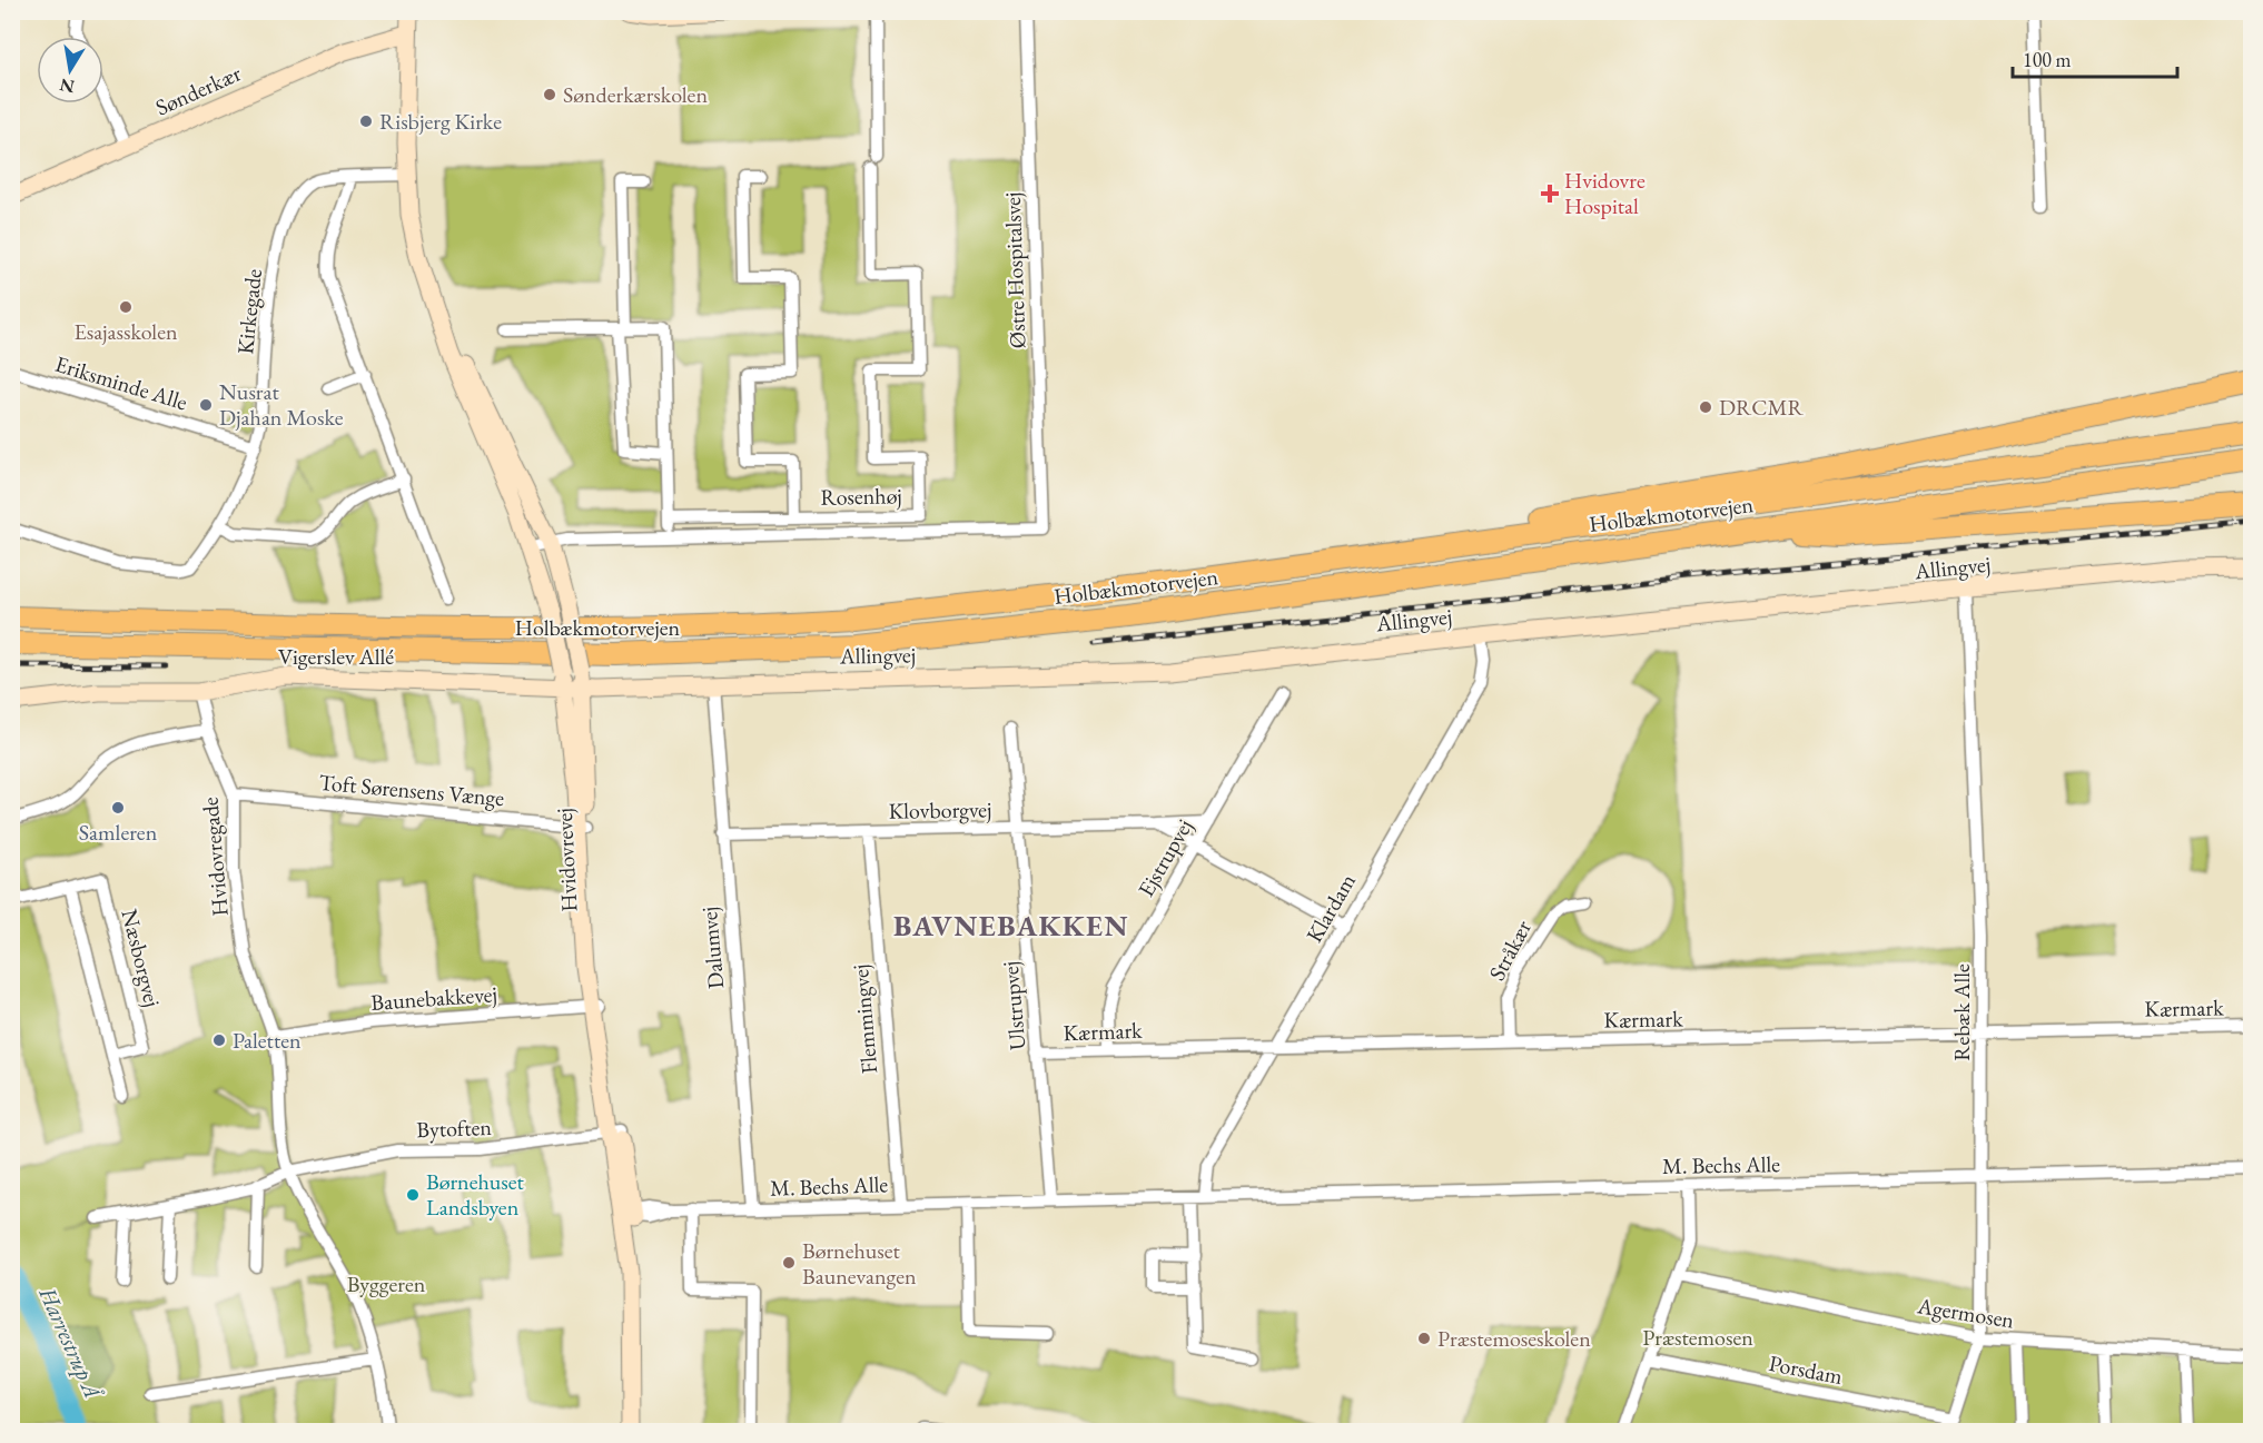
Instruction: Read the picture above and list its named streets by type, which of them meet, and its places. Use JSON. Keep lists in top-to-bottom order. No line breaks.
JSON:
{"streets":{"highway":["Holbækmotorvejen"],"street":["Sønderkær","Østre Hospitalsvej","Kirkegade","Eriksminde Alle","Rosenhøj","Allingvej","Vigerslev Allé","Toft Sørensens Vænge","Klovborgvej","Hvidovregade","Ejstrupvej","Hvidovrevej","Klardam","Dalumvej","Stråkær","Næsborgvej","Baunebakkevej","Ulstrupvej","Kærmark","Rebæk Alle","Flemmingvej","Bytoften","M. Bechs Alle","Agermosen","Porsdam"]},"crossings":[["Sønderkær","Hvidovrevej"],["Østre Hospitalsvej","Rosenhøj"],["Kirkegade","Eriksminde Alle"],["Kirkegade","Hvidovrevej"],["Rosenhøj","Hvidovrevej"],["Allingvej","Vigerslev Allé"],["Allingvej","Hvidovrevej"],["Allingvej","Klardam"],["Allingvej","Dalumvej"],["Allingvej","Rebæk Alle"],["Vigerslev Allé","Hvidovregade"],["Vigerslev Allé","Hvidovrevej"],["Toft Sørensens Vænge","Hvidovregade"],["Toft Sørensens Vænge","Hvidovrevej"],["Klovborgvej","Ejstrupvej"],["Klovborgvej","Klardam"],["Klovborgvej","Dalumvej"],["Klovborgvej","Ulstrupvej"],["Klovborgvej","Flemmingvej"],["Hvidovregade","Baunebakkevej"],["Hvidovregade","Bytoften"],["Ejstrupvej","Kærmark"],["Hvidovrevej","Baunebakkevej"],["Hvidovrevej","Bytoften"],["Hvidovrevej","M. Bechs Alle"],["Klardam","Kærmark"],["Klardam","M. Bechs Alle"],["Dalumvej","M. Bechs Alle"],["Stråkær","Kærmark"],["Ulstrupvej","Kærmark"],["Ulstrupvej","M. Bechs Alle"],["Kærmark","Rebæk Alle"],["Rebæk Alle","M. Bechs Alle"],["Rebæk Alle","Agermosen"],["Rebæk Alle","Porsdam"],["Flemmingvej","M. Bechs Alle"]],"districts":["BAVNEBAKKEN"],"water":["Harrestrup Å"],"parks":["Byggeren","Præstemosen"],"places":{"other":["Sønderkærskolen","Risbjerg Kirke","Esajasskolen","Nusrat Djahan Moske","DRCMR","Samleren","Paletten","Børnehuset Landsbyen","Børnehuset Baunevangen","Præstemoseskolen"],"health":["Hvidovre Hospital"]},"scale_bar":"100 m","north":"bottom"}
